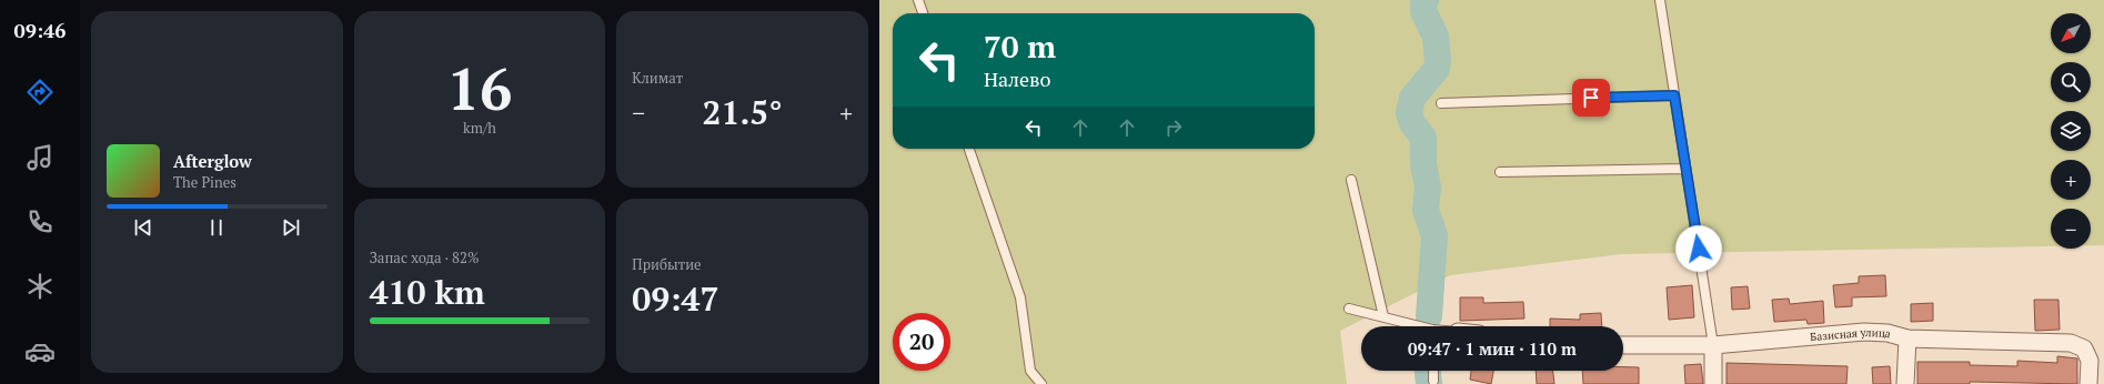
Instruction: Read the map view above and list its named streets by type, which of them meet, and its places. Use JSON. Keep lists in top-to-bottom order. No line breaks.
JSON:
{"streets":{"street":["Базисная улица"]},"north":"bottom left","page":{"tabs":"09:46","tile":[["16","km/h"],"Климат",["Запас хода · 82%","410 km"],["Прибытие","09:47"]],"map_buttons":["+","−"],"turn":["70 m","Налево"],"heat":["−","21.5°","+"],"song":["Afterglow","The Pines"],"limit":"20","trip":"09:47 · 1 мин · 110 m"}}
